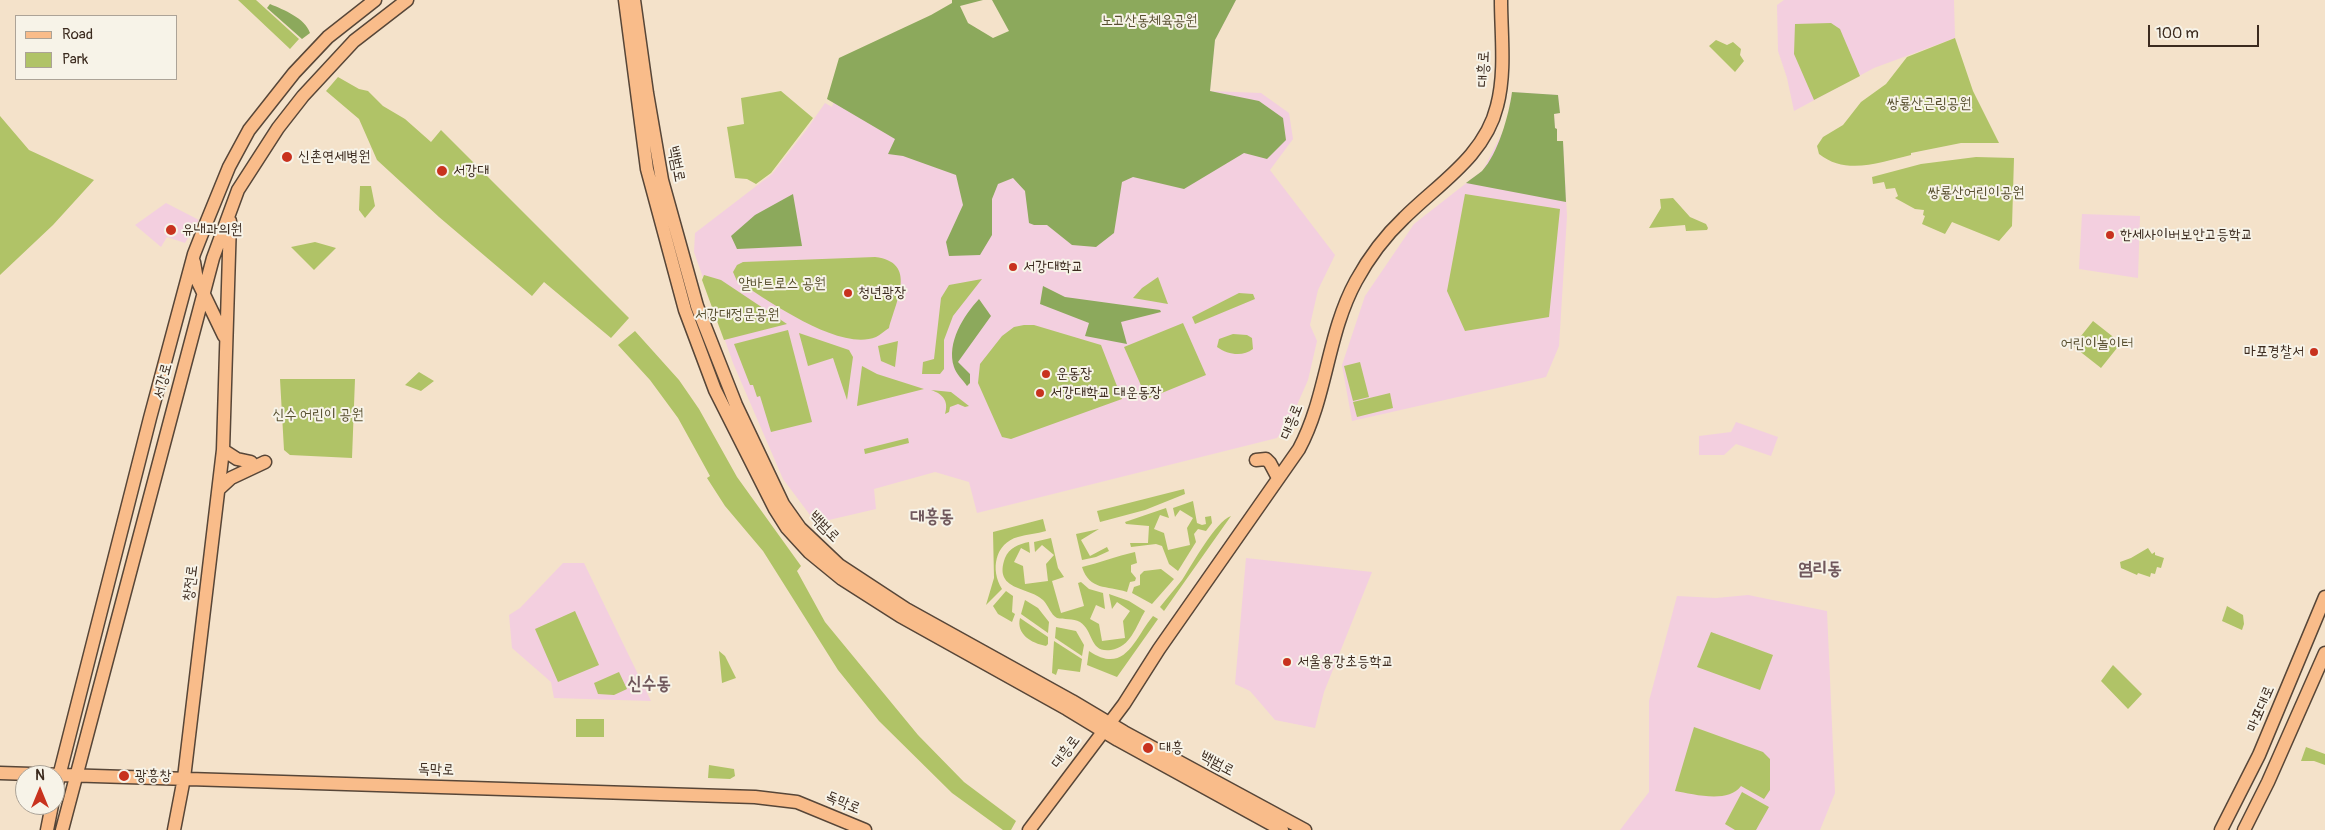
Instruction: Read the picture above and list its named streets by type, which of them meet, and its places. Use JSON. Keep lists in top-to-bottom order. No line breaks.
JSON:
{"streets":{"main road":["대흥로","백범로","서강로","창전로","마포대로","독막로"]},"crossings":[["대흥로","백범로"],["서강로","창전로"],["서강로","독막로"],["창전로","독막로"]],"districts":["대흥동","염리동","신수동"],"parks":["노고산동체육공원","쌍룡산근링공원","쌍룡산어린이공원","알바트로스 공원","서강대정문공원","어린이놀이터","신수 어린이 공원"],"places":["신촌연세병원","서강대","유내과의원","한세사이버보안고등학교","서강대학교","청년광장","마포경찰서","운동장","서강대학교 대운동장","서울용강초등학교","대흥","광흥창"],"legend":["Road","Park"],"scale_bar":"100 m","north":"top"}
